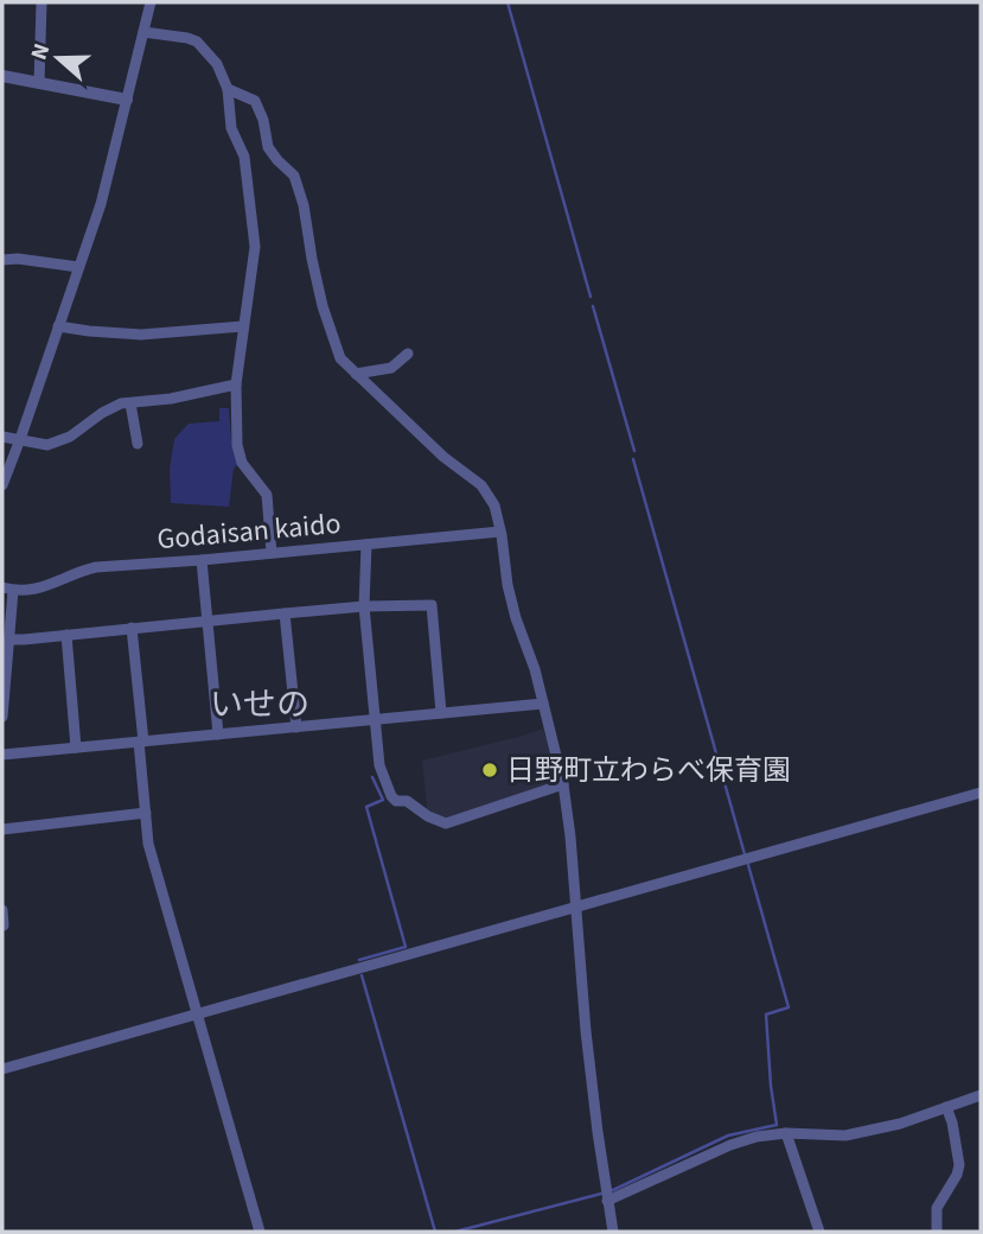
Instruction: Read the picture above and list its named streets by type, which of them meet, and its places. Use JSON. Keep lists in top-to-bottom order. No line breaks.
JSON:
{"streets":{"street":["Godaisan kaido"]},"districts":["いせの"],"places":["日野町立わらべ保育園"],"north":"left"}
